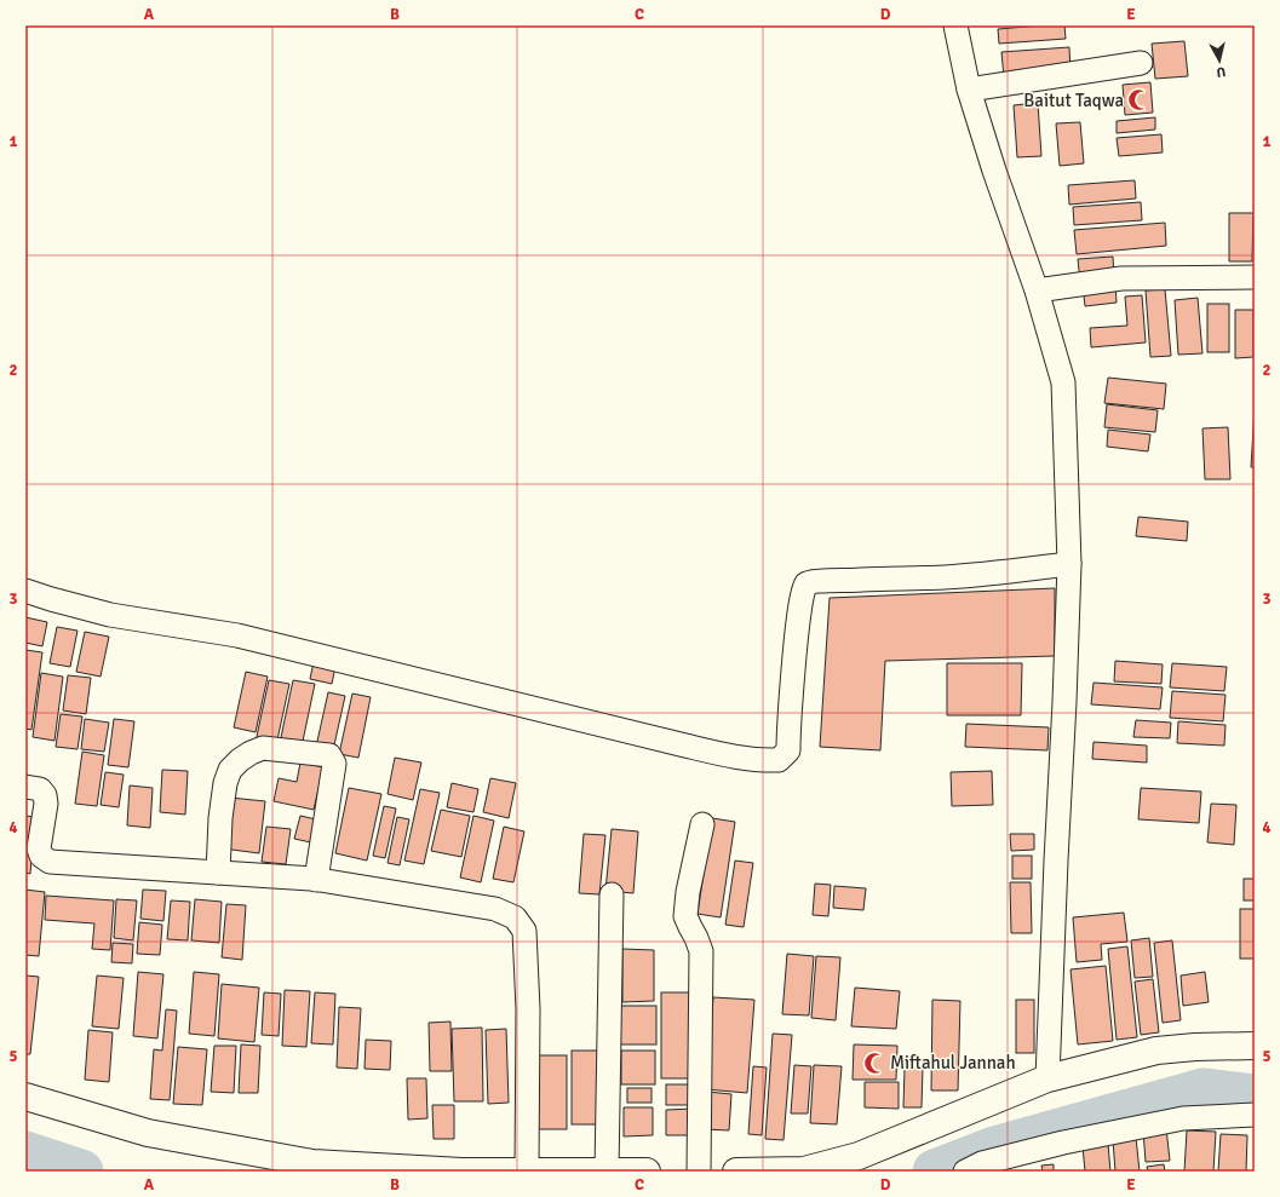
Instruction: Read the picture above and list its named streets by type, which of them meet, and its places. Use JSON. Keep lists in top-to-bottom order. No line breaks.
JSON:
{"places":{"mosque":["Baitut Taqwa","Miftahul Jannah"]},"north":"bottom","grid":{"columns":["A","B","C","D","E"],"rows":["1","2","3","4","5"]}}
